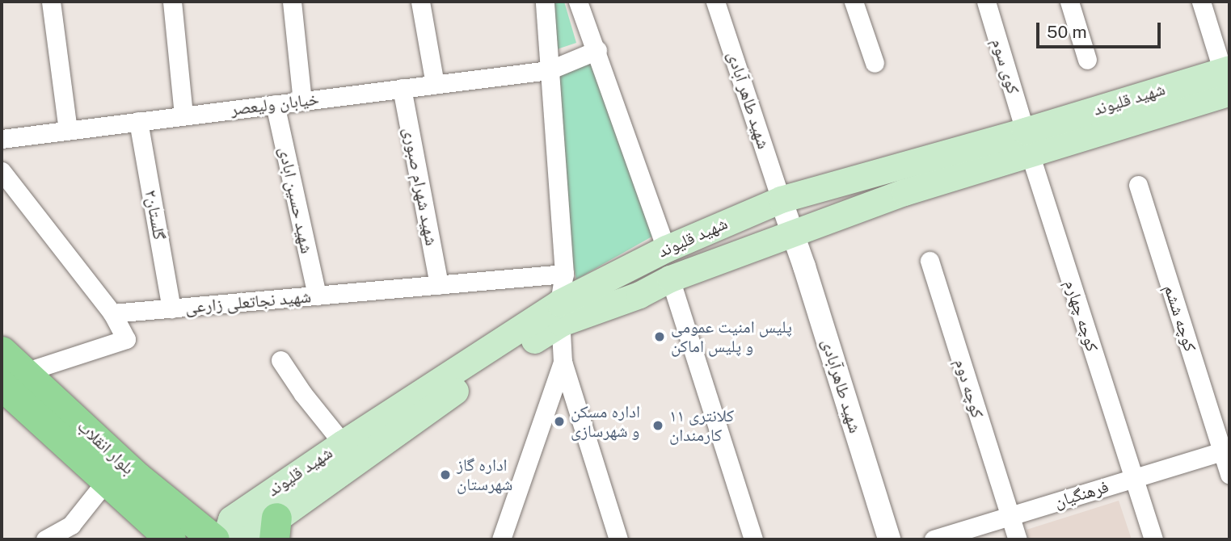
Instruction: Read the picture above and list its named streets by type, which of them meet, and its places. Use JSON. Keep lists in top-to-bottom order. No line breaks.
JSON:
{"streets":{"main road":["شهید قلیوند","بلوار انقلاب"],"street":["کوی سوم","شهید طاهر آبادی","خیابان ولیعصر","شهید شهرام صبوری","شهید حسین ابادی","گلستان۲","شهید نجاتعلی زارعی","کوچه چهارم","کوچه ششم","شهید طاهرآبادی","کوچه دوم","فرهنگیان"]},"crossings":[["کوی سوم","شهید قلیوند"],["کوی سوم","کوچه چهارم"],["شهید قلیوند","شهید طاهر آبادی"],["شهید قلیوند","کوچه چهارم"],["شهید قلیوند","شهید طاهرآبادی"],["شهید طاهر آبادی","شهید طاهرآبادی"],["خیابان ولیعصر","شهید شهرام صبوری"],["خیابان ولیعصر","شهید حسین ابادی"],["خیابان ولیعصر","گلستان۲"],["شهید شهرام صبوری","شهید نجاتعلی زارعی"],["شهید حسین ابادی","شهید نجاتعلی زارعی"],["گلستان۲","شهید نجاتعلی زارعی"],["کوچه چهارم","فرهنگیان"],["کوچه ششم","فرهنگیان"],["کوچه دوم","فرهنگیان"]],"places":["پلیس امنیت عمومی و پلیس اماکن","اداره مسکن و شهرسازی","کلانتری ۱۱ کارمندان","اداره گاز شهرستان"],"scale_bar":"50 m"}
